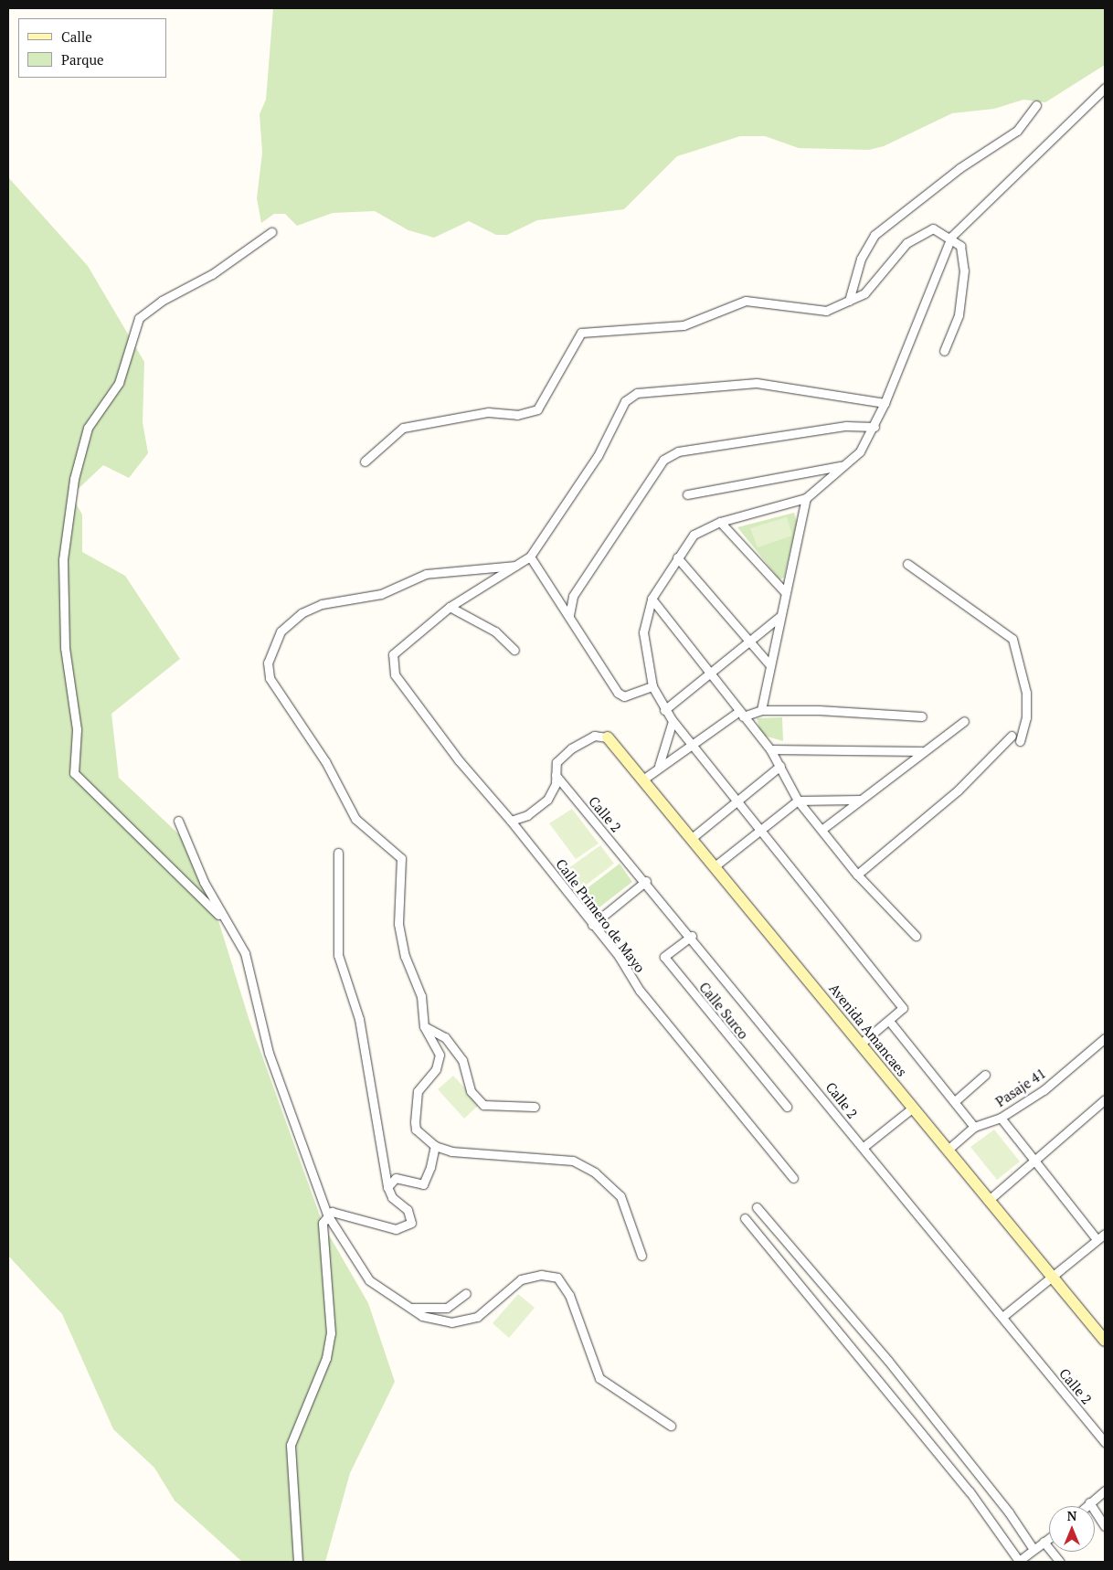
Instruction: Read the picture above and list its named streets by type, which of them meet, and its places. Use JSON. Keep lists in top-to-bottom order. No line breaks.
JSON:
{"streets":{"street":["Calle 2","Calle Primero de Mayo","Calle Surco","Avenida Amancaes","Pasaje 41"]},"crossings":[["Calle 2","Calle Surco"],["Avenida Amancaes","Pasaje 41"]],"legend":["Calle","Parque"],"north":"top"}
